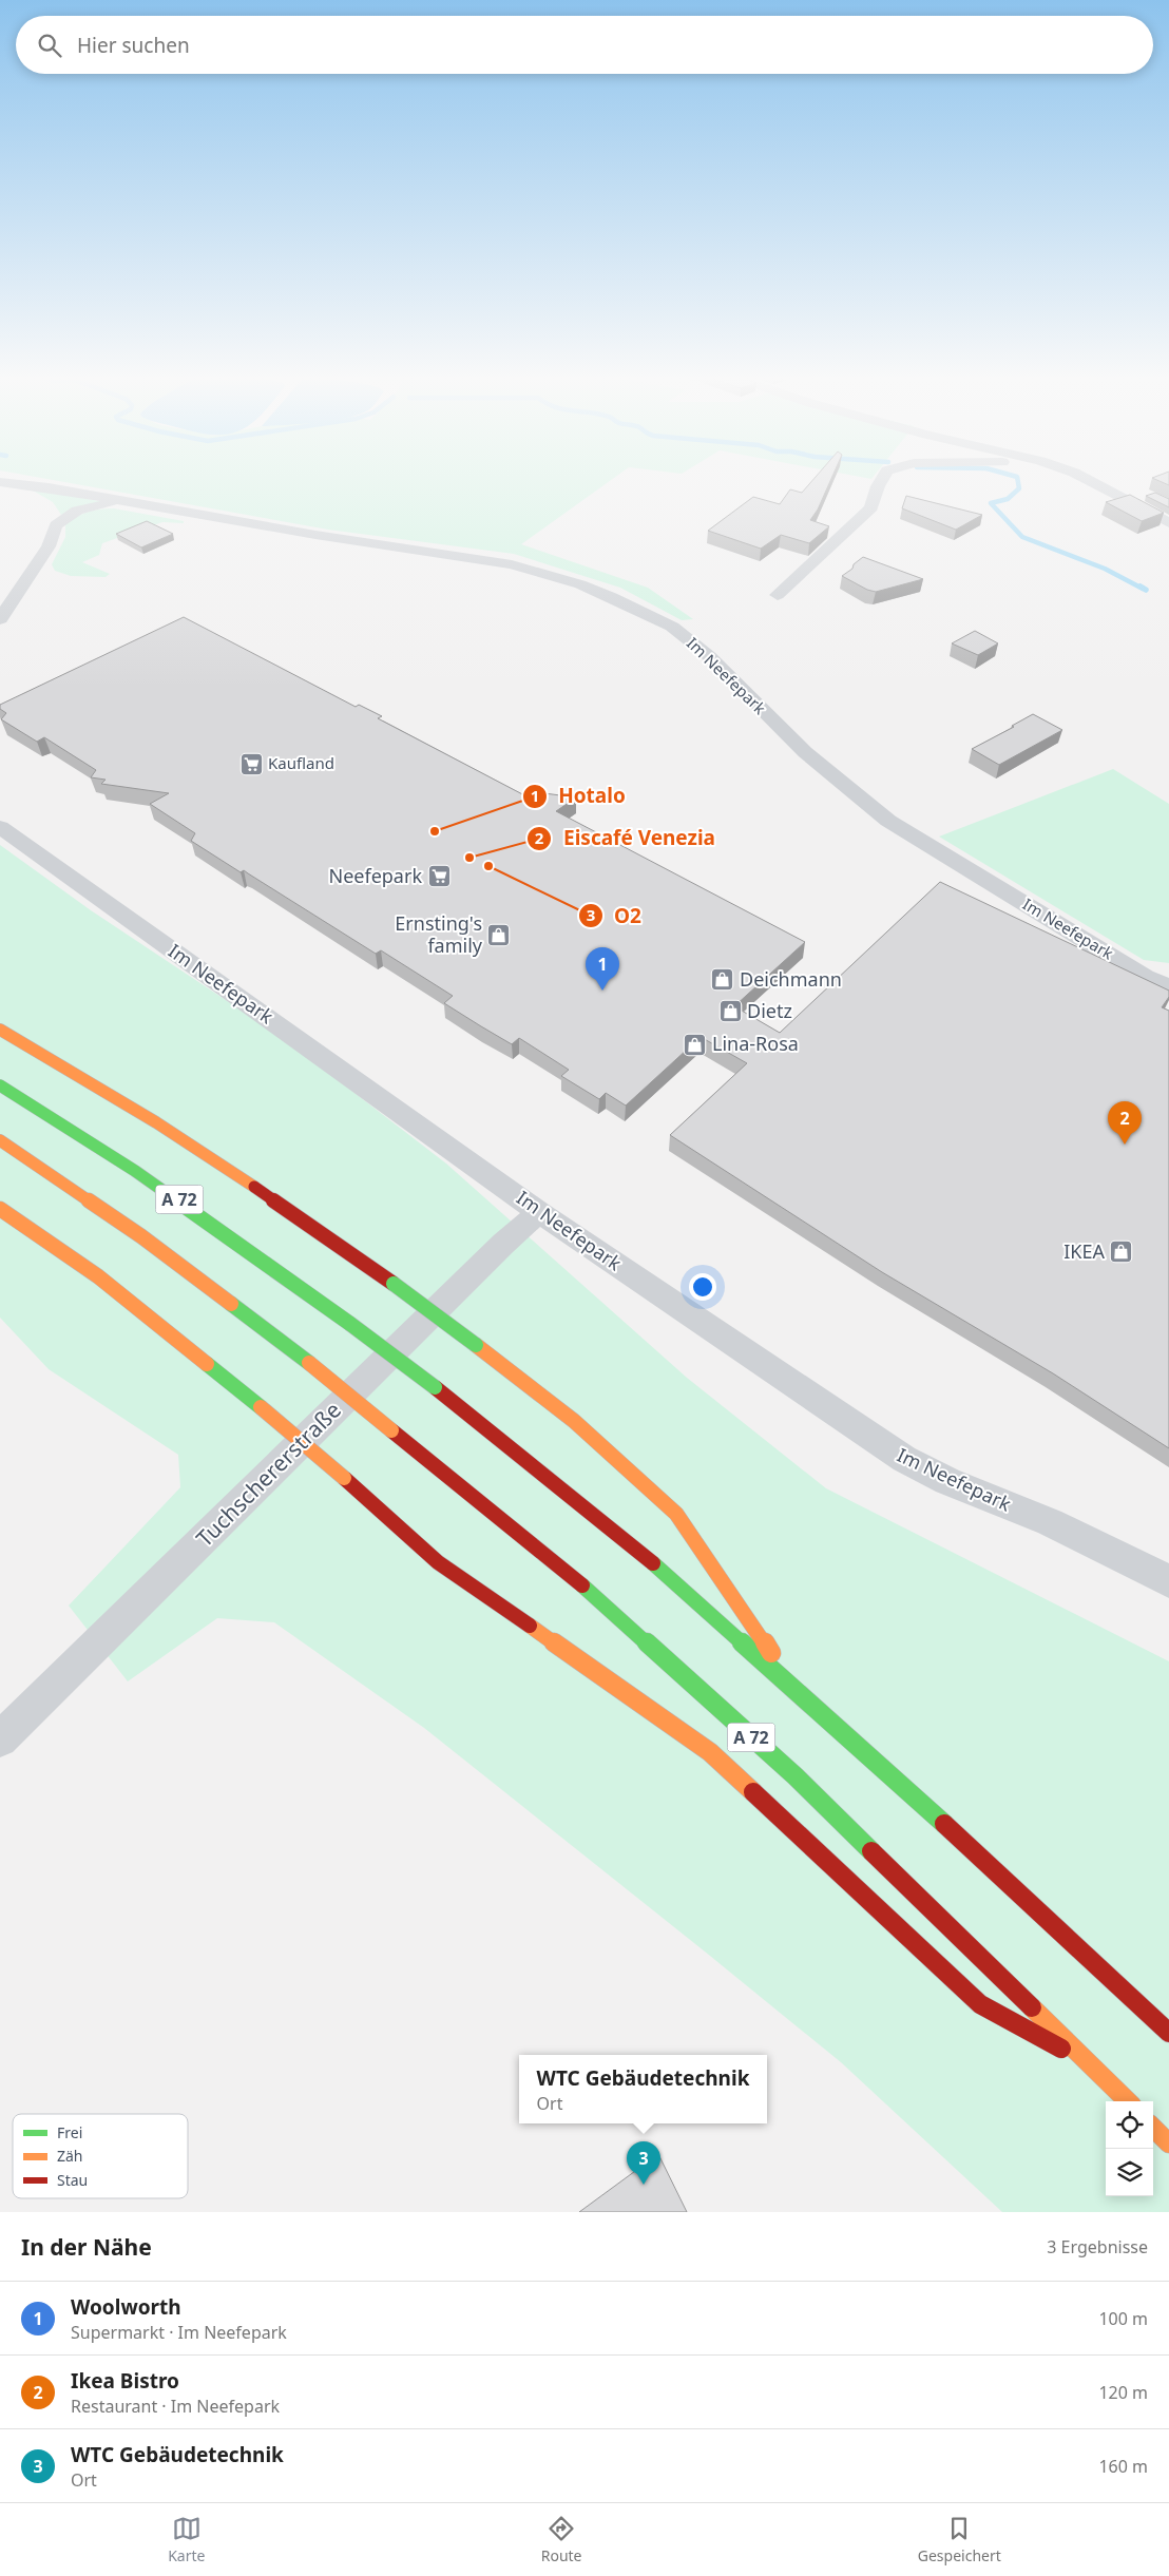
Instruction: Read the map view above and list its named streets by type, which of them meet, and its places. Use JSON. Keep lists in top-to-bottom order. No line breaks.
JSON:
{"streets":{"highway":["A 72"],"street":["Im Neefepark","Tuchschererstraße"]},"crossings":[["Im Neefepark","Tuchschererstraße"]],"places":{"supermarket":["Kaufland","Neefepark"],"other":["Hotalo","Eiscafé Venezia","O2"],"shop":["Ernsting's family","Deichmann","Dietz","Lina-Rosa","IKEA"]},"legend":["Frei","Zäh","Stau"],"page":{"search":"Hier suchen","pins":["1","2","3"],"popup":["WTC Gebäudetechnik","Ort"],"heading":["In der Nähe","3 Ergebnisse"],"list":[{"mark":"1","name":"Woolworth","note":"Supermarkt · Im Neefepark","value":"100 m"},{"mark":"2","name":"Ikea Bistro","note":"Restaurant · Im Neefepark","value":"120 m"},{"mark":"3","name":"WTC Gebäudetechnik","note":"Ort","value":"160 m"}],"nav":["Karte","Route","Gespeichert"]}}
